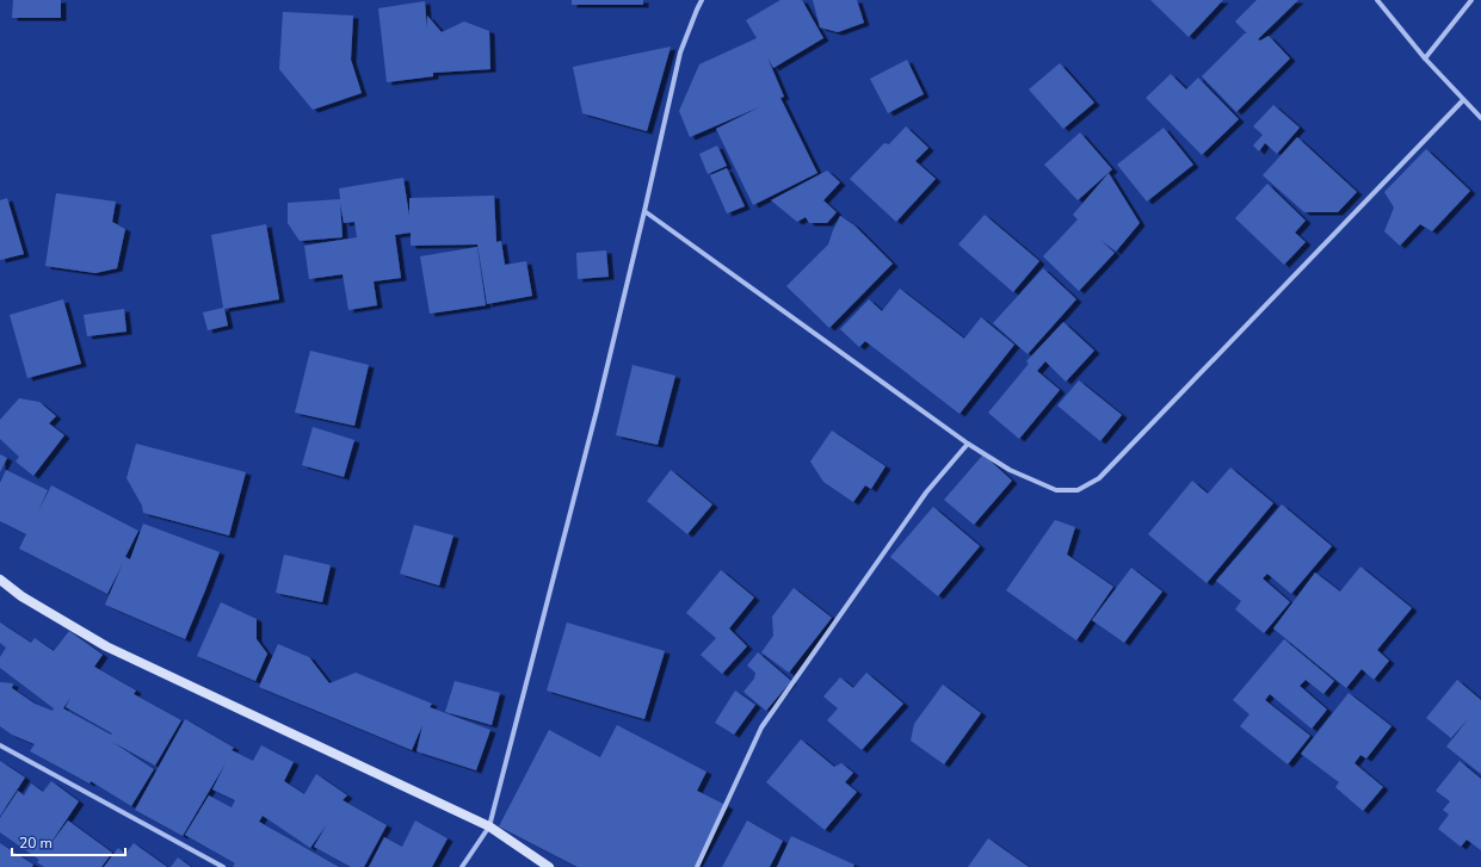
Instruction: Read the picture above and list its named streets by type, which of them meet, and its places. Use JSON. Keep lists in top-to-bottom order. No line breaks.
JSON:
{"scale_bar":"20 m"}
